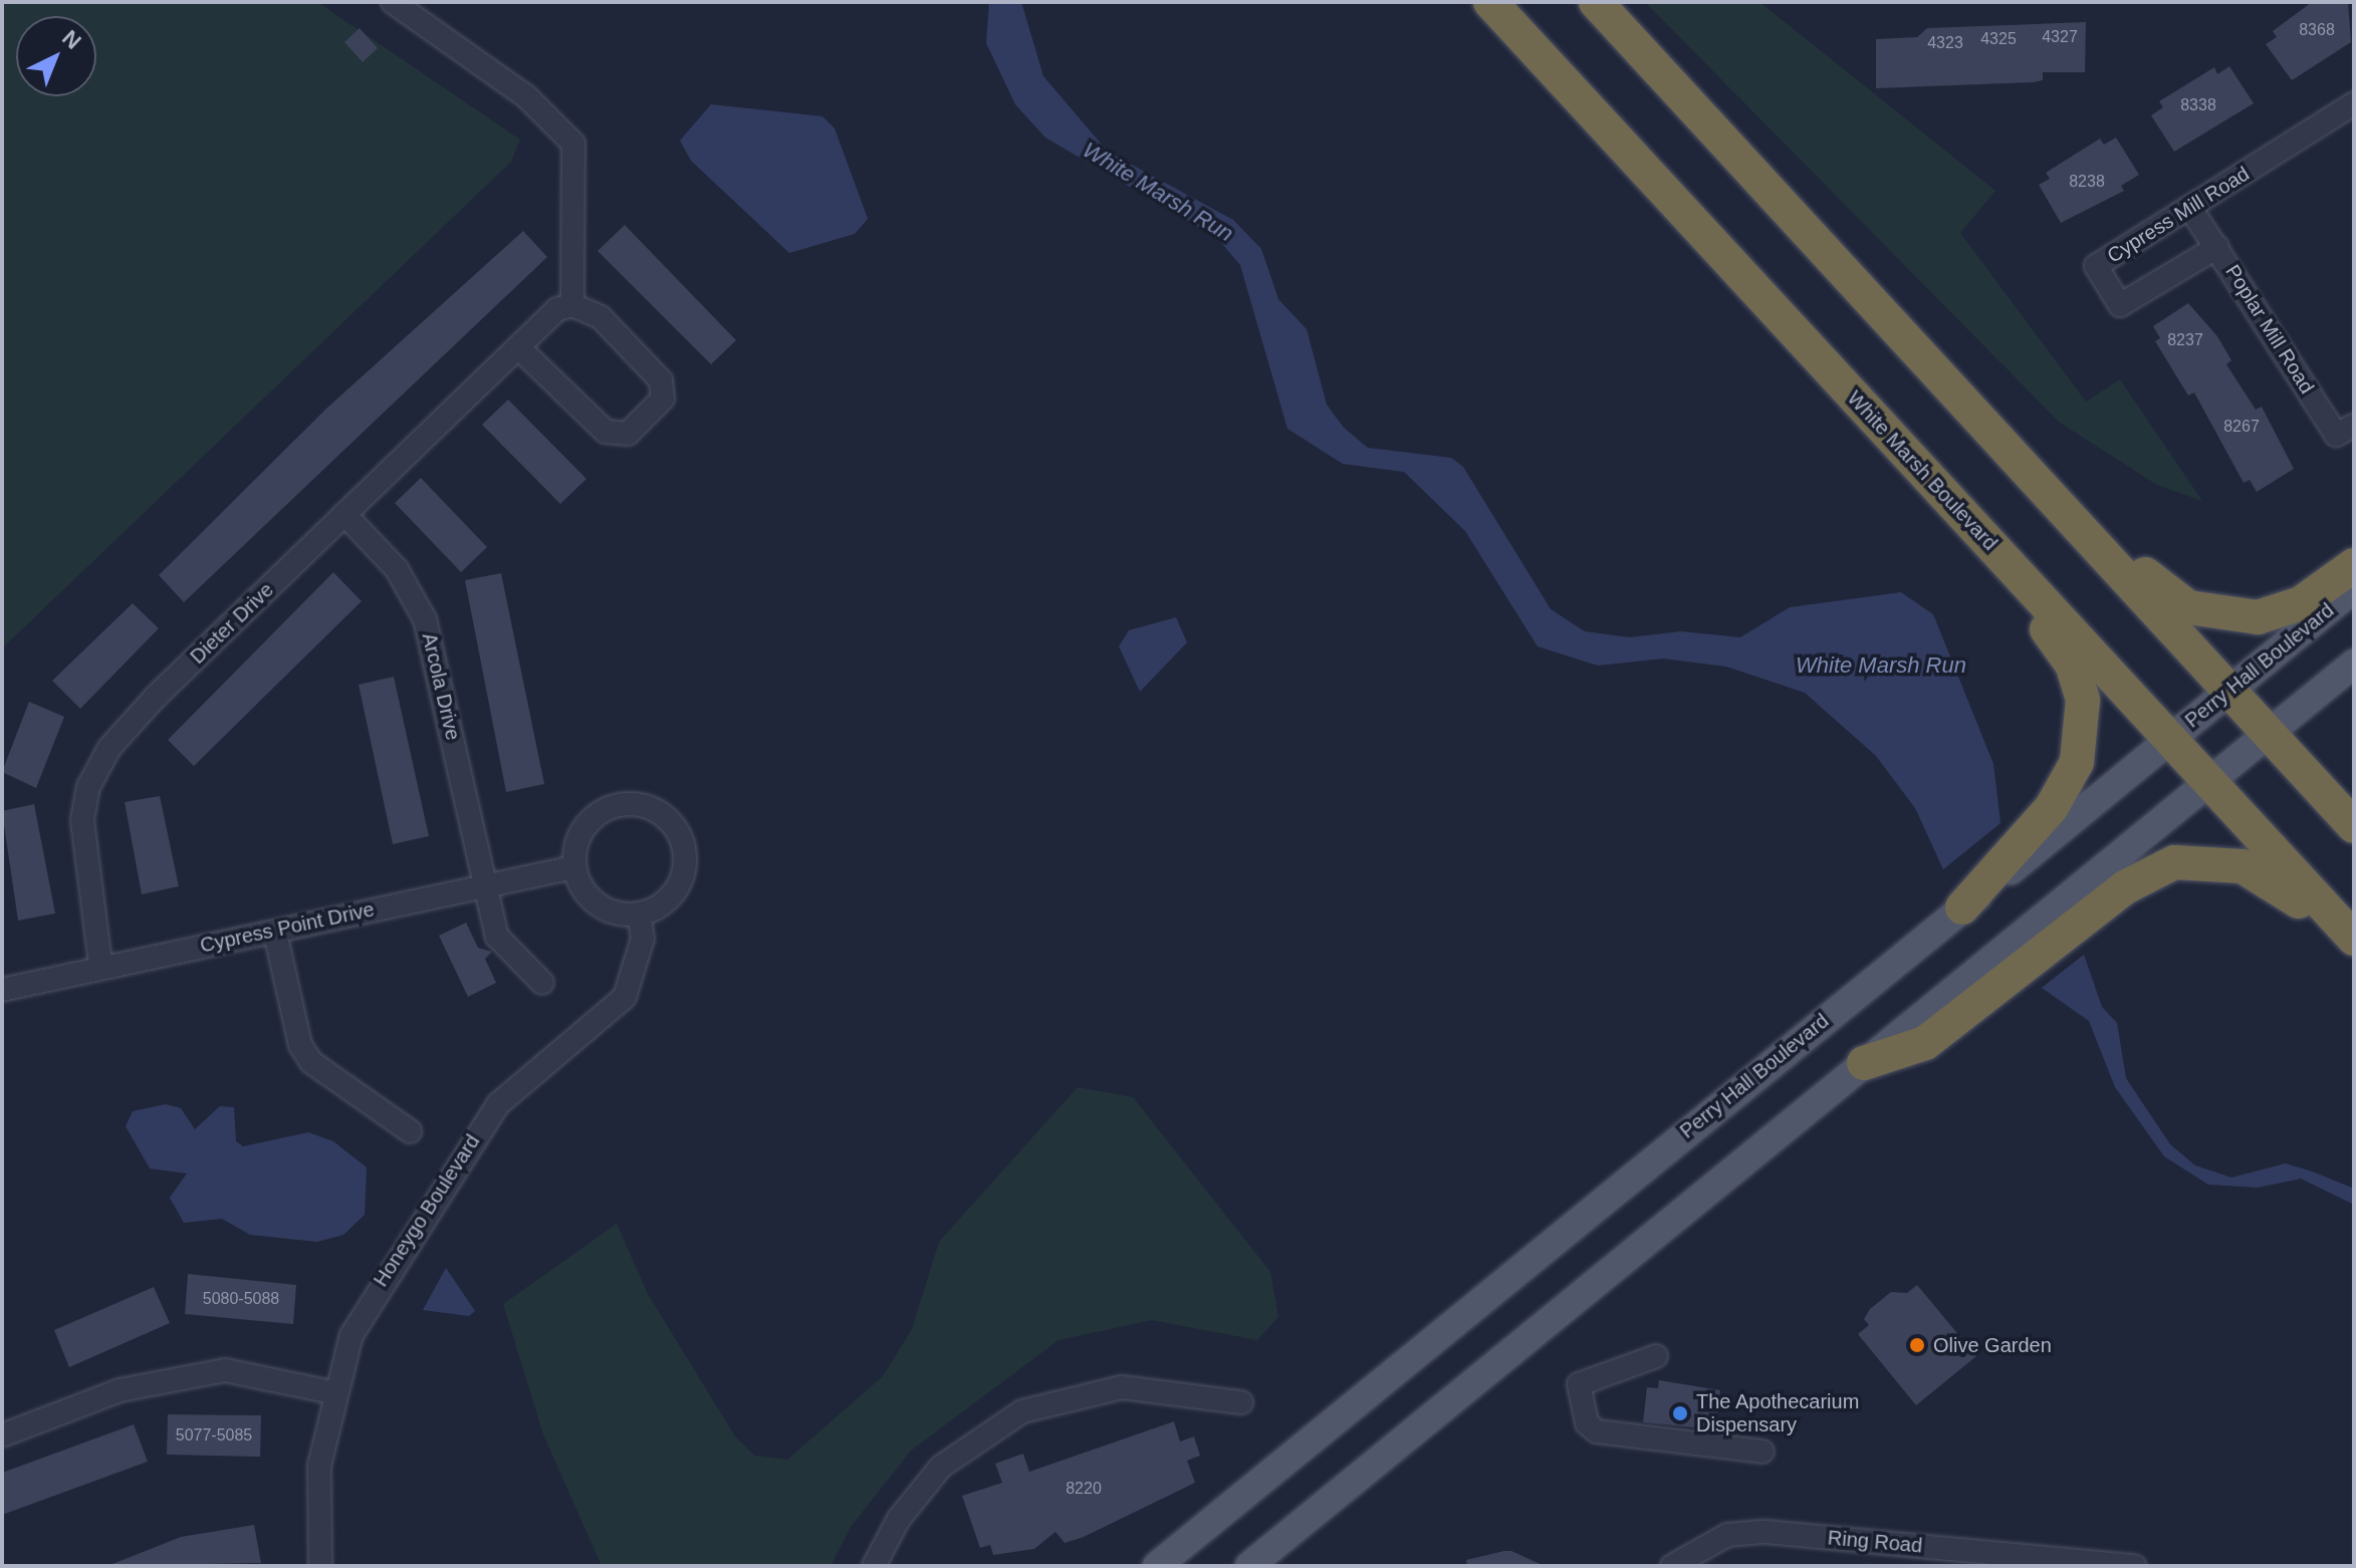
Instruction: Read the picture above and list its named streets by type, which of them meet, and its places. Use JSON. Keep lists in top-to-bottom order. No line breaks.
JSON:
{"streets":{"highway":["White Marsh Boulevard"],"main road":["Perry Hall Boulevard"],"street":["Cypress Mill Road","Poplar Mill Road","Dieter Drive","Arcola Drive","Cypress Point Drive","Honeygo Boulevard","Ring Road"]},"crossings":[["Cypress Mill Road","Poplar Mill Road"],["White Marsh Boulevard","Perry Hall Boulevard"],["Dieter Drive","Arcola Drive"],["Dieter Drive","Cypress Point Drive"],["Arcola Drive","Cypress Point Drive"],["Cypress Point Drive","Honeygo Boulevard"]],"water":["White Marsh Run"],"places":["Olive Garden","The Apothecarium Dispensary"],"house_numbers":["8368","4327","4325","4323","8338","8238","8237","8267","5080-5088","5077-5085","8220"],"north":"top right"}
